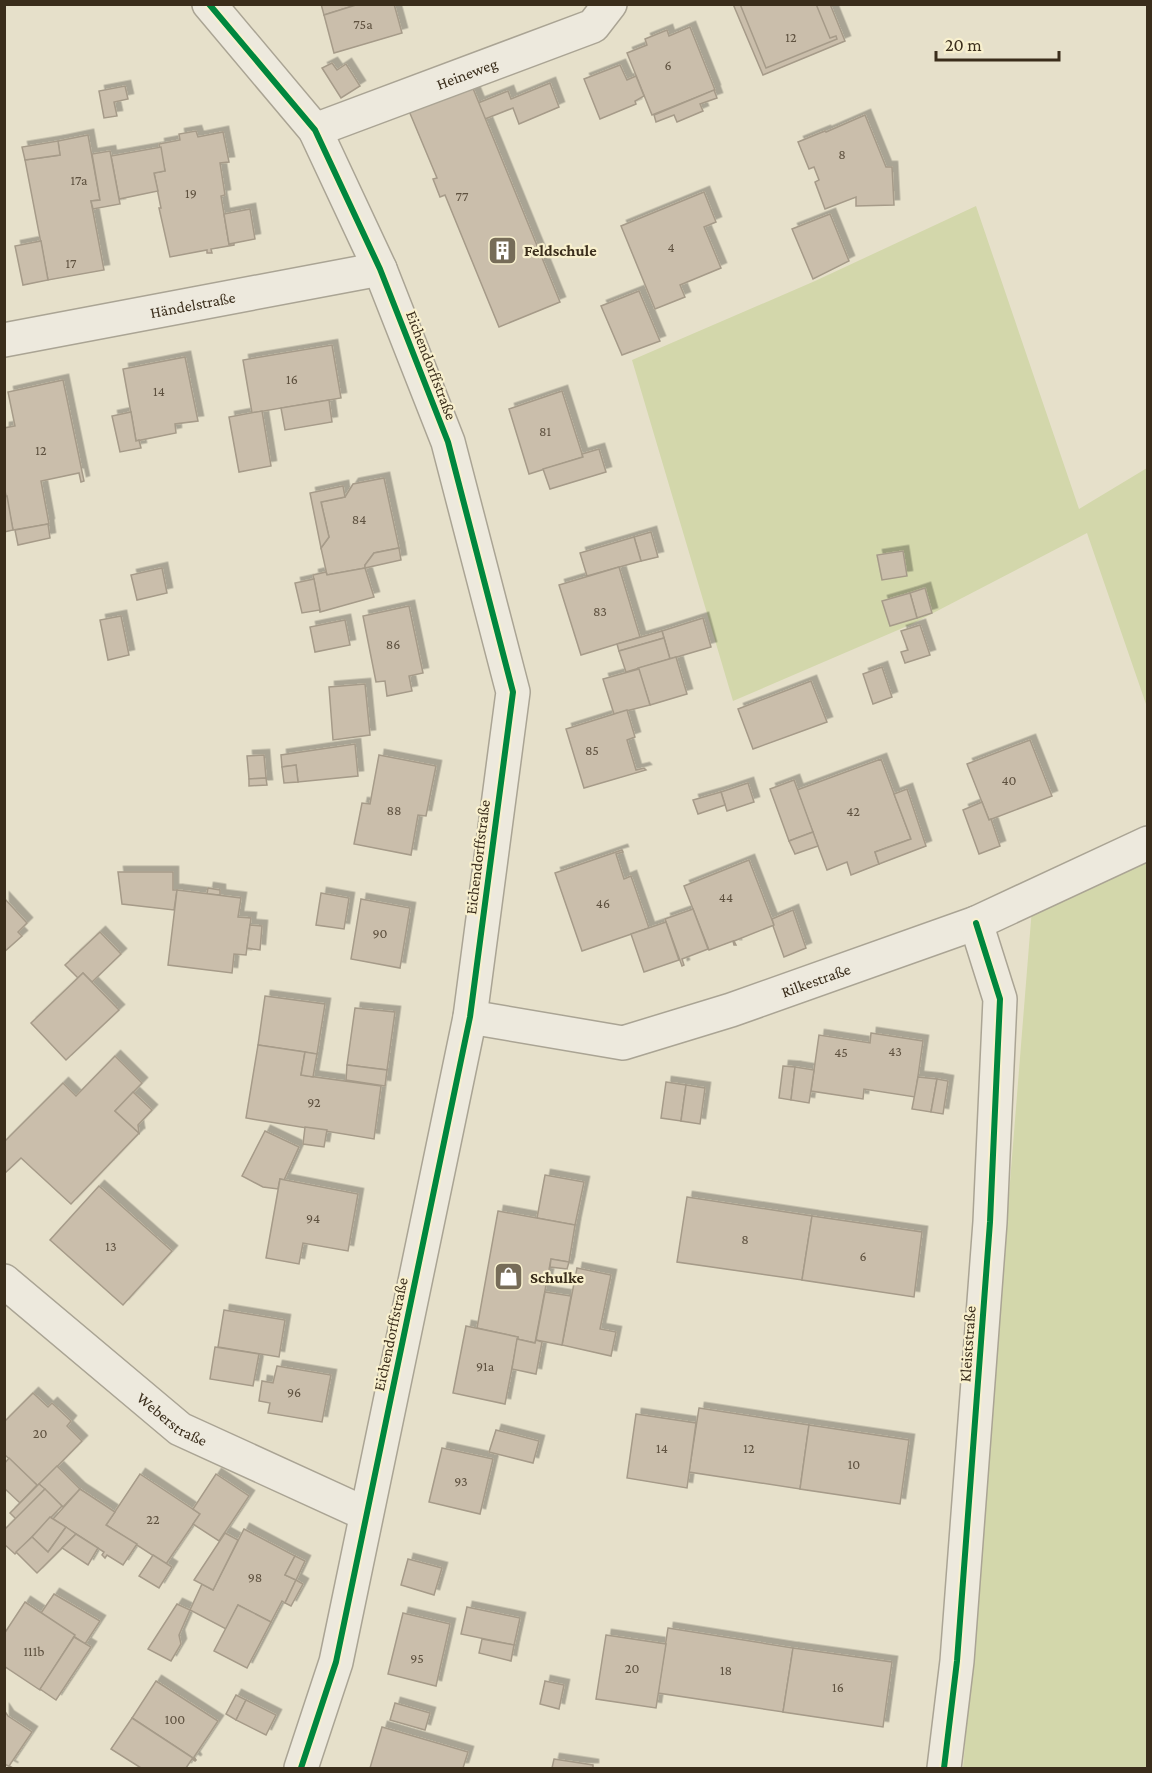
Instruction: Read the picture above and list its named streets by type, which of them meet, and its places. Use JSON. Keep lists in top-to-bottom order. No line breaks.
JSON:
{"streets":{"street":["Heineweg","Händelstraße","Eichendorffstraße","Rilkestraße","Kleiststraße","Weberstraße"]},"crossings":[["Heineweg","Eichendorffstraße"],["Händelstraße","Eichendorffstraße"],["Eichendorffstraße","Rilkestraße"],["Eichendorffstraße","Weberstraße"],["Rilkestraße","Kleiststraße"]],"places":{"building":["Feldschule"],"shop":["Schulke"]},"house_numbers":["75a","12","6","8","17a","19","77","4","17","16","14","81","12","84","83","86","85","40","88","42","44","46","90","43","45","92","94","8","13","6","91a","96","20","14","12","10","93","22","98","111b","95","20","18","16","100"],"scale_bar":"20 m"}
